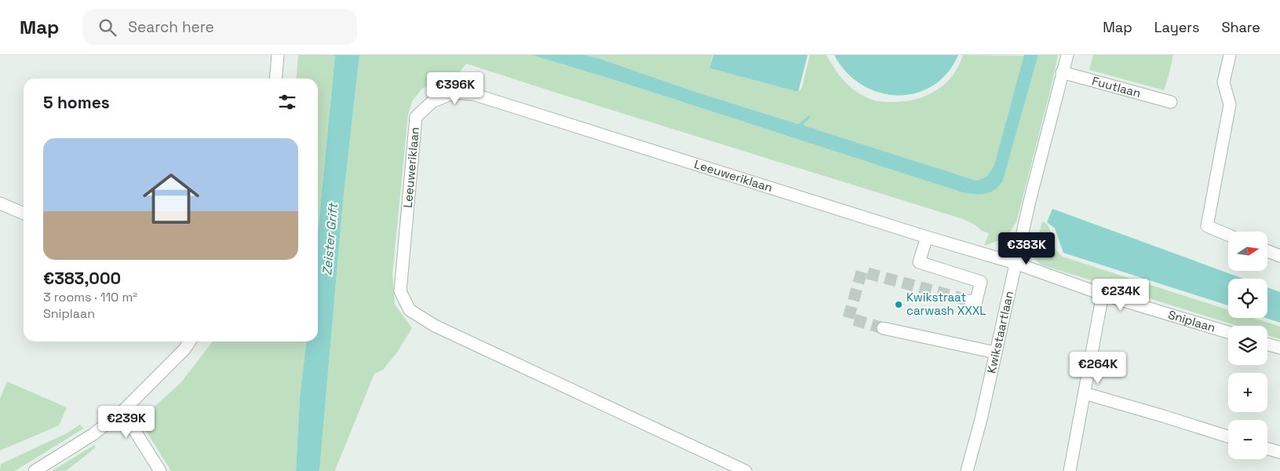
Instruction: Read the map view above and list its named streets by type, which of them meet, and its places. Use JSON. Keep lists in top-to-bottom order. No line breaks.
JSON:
{"streets":{"street":["Fuutlaan","Leeuweriklaan","Sniplaan","Kwikstaartlaan"]},"crossings":[["Fuutlaan","Kwikstaartlaan"],["Leeuweriklaan","Sniplaan"],["Leeuweriklaan","Kwikstaartlaan"],["Sniplaan","Kwikstaartlaan"]],"water":["Zeister Grift"],"places":["Kwikstraat carwash XXXL"],"north":"right","page":{"header":"Map","search":"Search here","nav":["Map","Layers","Share"],"price":["€396K","€383K","€234K","€264K","€239K"],"heading":"5 homes","list":[{"name":"€383,000","note":"3 rooms · 110 m² · Sniplaan"}],"map_buttons":["+","−"]}}
